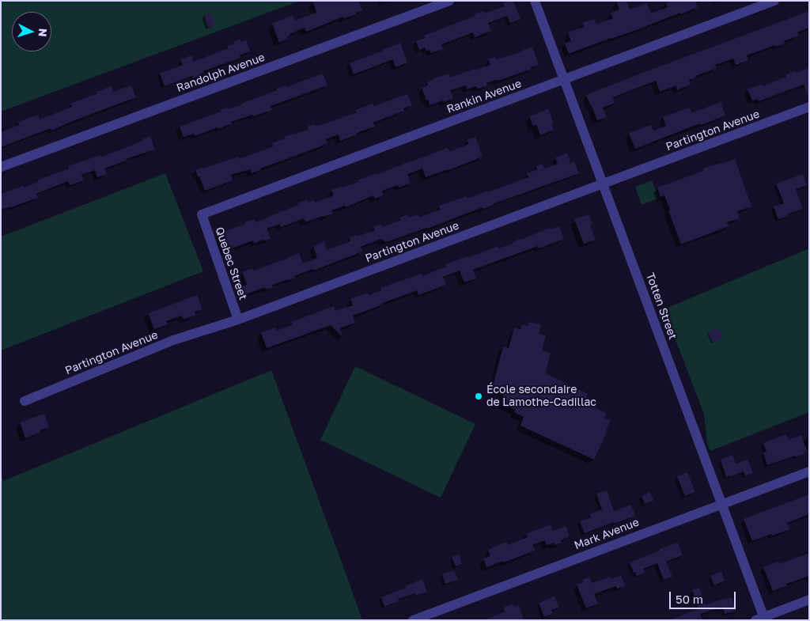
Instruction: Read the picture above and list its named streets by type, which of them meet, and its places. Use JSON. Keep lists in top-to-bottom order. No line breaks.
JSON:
{"streets":{"street":["Randolph Avenue","Rankin Avenue","Partington Avenue","Quebec Street","Totten Street","Mark Avenue"]},"crossings":[["Rankin Avenue","Quebec Street"],["Rankin Avenue","Totten Street"],["Partington Avenue","Quebec Street"],["Partington Avenue","Totten Street"],["Totten Street","Mark Avenue"]],"places":["École secondaire de Lamothe-Cadillac"],"scale_bar":"50 m","north":"right"}
